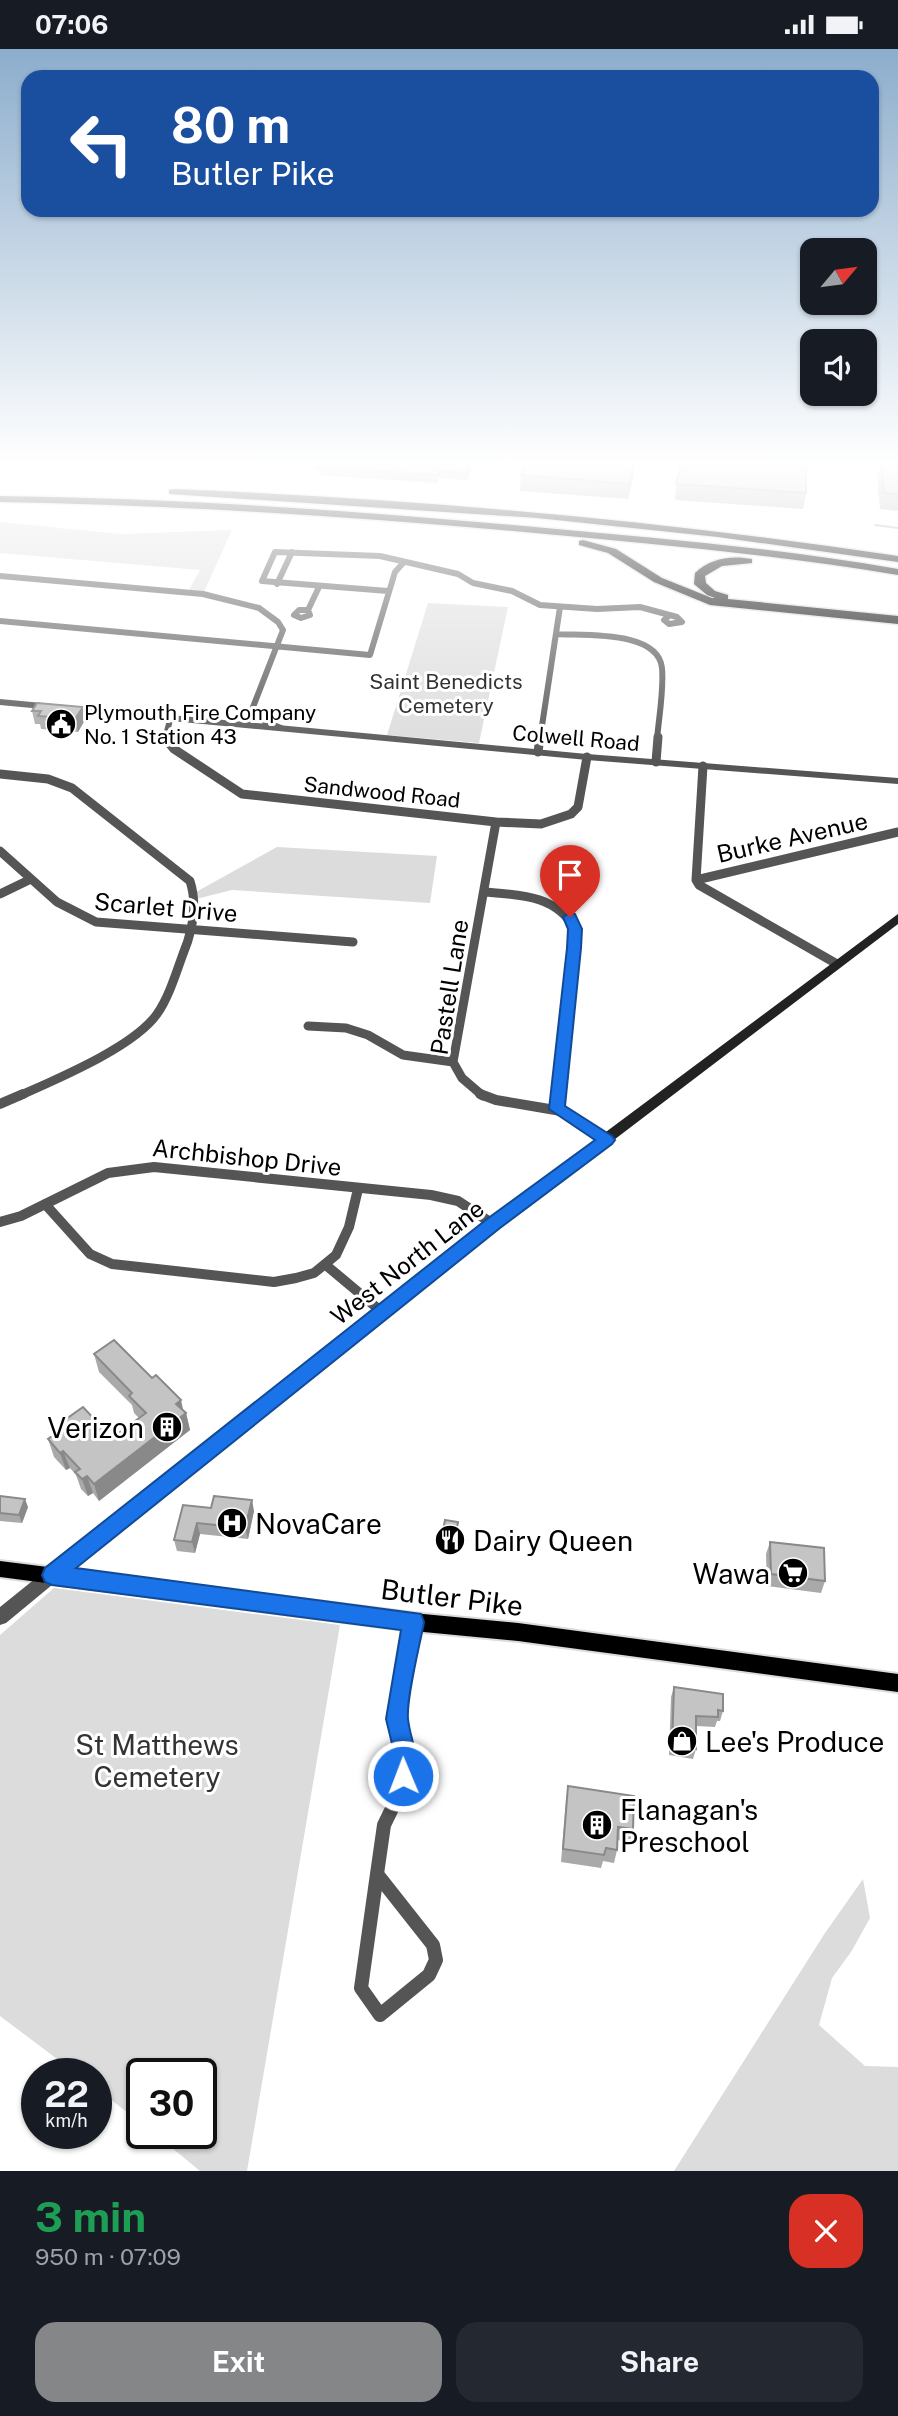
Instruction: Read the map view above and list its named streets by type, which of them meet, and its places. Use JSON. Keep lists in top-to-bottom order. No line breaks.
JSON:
{"streets":{"main road":["West North Lane","Butler Pike"],"street":["Colwell Road","Sandwood Road","Burke Avenue","Scarlet Drive","Pastell Lane","Archbishop Drive"]},"crossings":[["Colwell Road","Sandwood Road"],["Sandwood Road","Pastell Lane"],["Pastell Lane","West North Lane"],["Archbishop Drive","West North Lane"],["West North Lane","Butler Pike"]],"parks":["Saint Benedicts Cemetery","St Matthews Cemetery"],"places":{"public building":["Plymouth Fire Company No. 1 Station 43"],"building":["Verizon","Flanagan's Preschool"],"hospital":["NovaCare"],"restaurant":["Dairy Queen"],"supermarket":["Wawa"],"shop":["Lee's Produce"]},"north":"top right","page":{"status":"07:06","turn":["80 m","Butler Pike"],"speed":"22 km/h","limit":"30","heading":["3 min","950 m · 07:09"],"buttons":["Exit","Share"]}}
